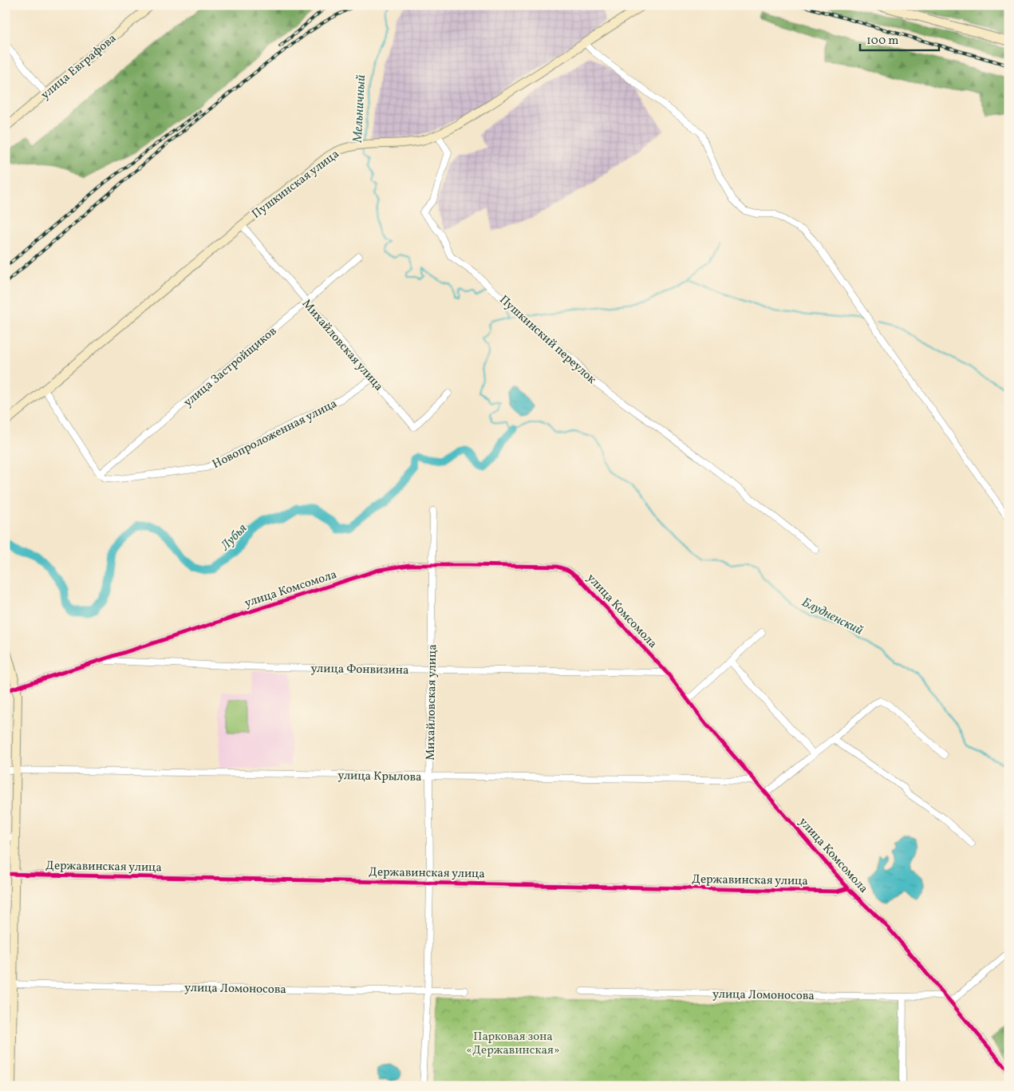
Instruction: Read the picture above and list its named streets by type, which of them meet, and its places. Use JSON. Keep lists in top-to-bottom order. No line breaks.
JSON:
{"streets":{"street":["улица Евграфова","Пушкинская улица","Пушкинский переулок","Михайловская улица","улица Застройщиков","Новопроложенная улица","улица Комсомола","улица Фонвизина","улица Крылова","Державинская улица","улица Ломоносова"]},"crossings":[["Пушкинская улица","Пушкинский переулок"],["Пушкинская улица","Михайловская улица"],["Михайловская улица","улица Застройщиков"],["Михайловская улица","Новопроложенная улица"],["Михайловская улица","улица Комсомола"],["Михайловская улица","улица Фонвизина"],["Михайловская улица","улица Крылова"],["Михайловская улица","Державинская улица"],["Михайловская улица","улица Ломоносова"],["улица Застройщиков","Новопроложенная улица"],["улица Комсомола","улица Фонвизина"],["улица Комсомола","улица Крылова"],["улица Комсомола","Державинская улица"],["улица Комсомола","улица Ломоносова"]],"water":["Мельничный","Лубья","Блудненский"],"parks":["Парковая зона «Державинская»"],"scale_bar":"100 m"}
